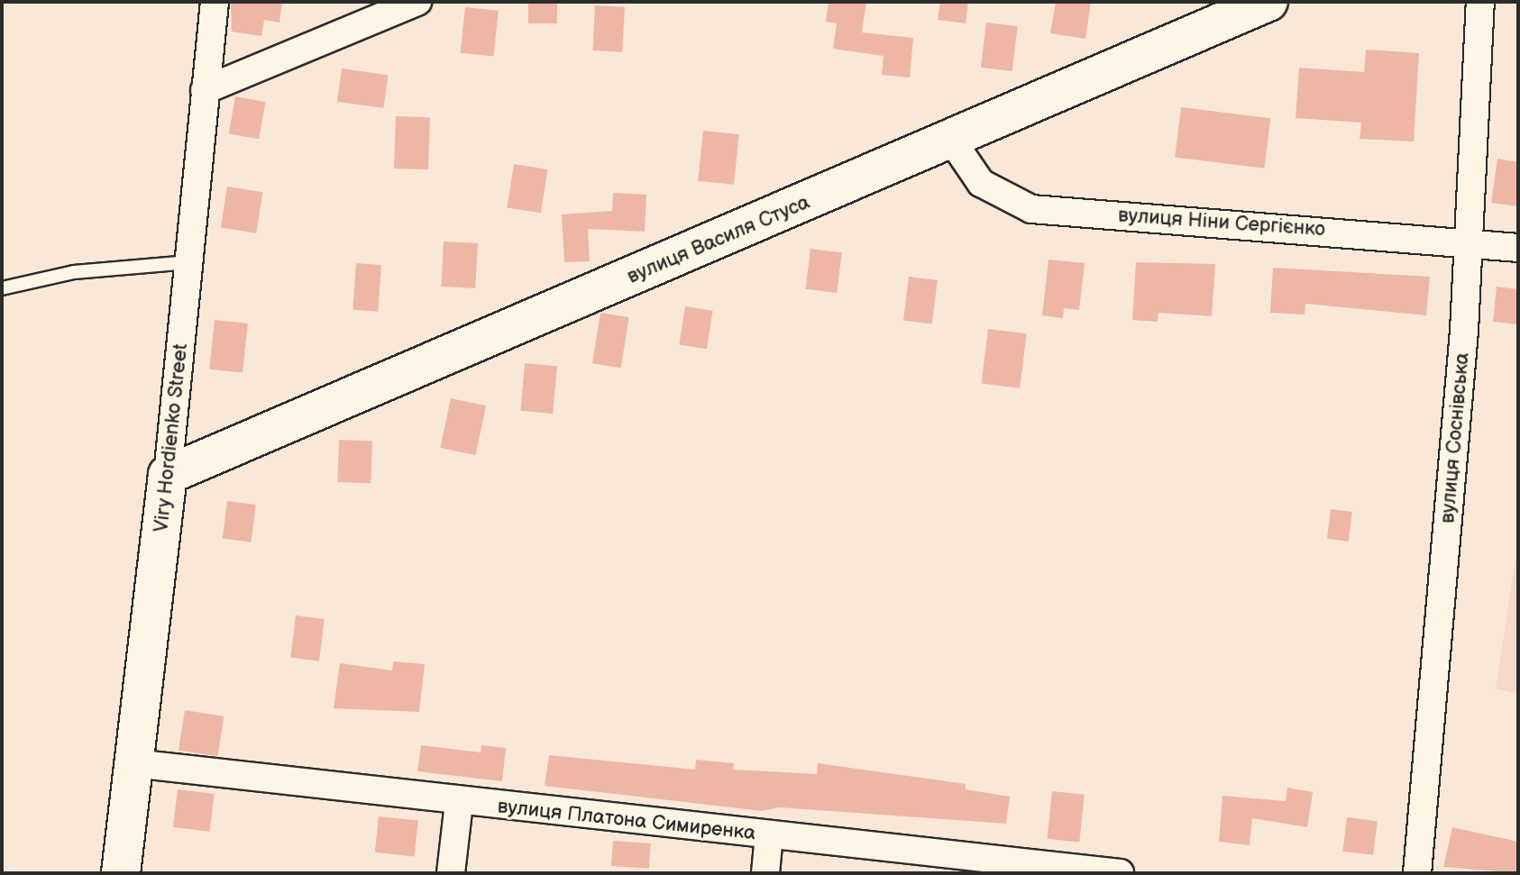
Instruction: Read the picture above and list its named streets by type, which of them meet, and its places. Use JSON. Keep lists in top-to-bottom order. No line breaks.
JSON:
{"streets":{"street":["вулиця Ніни Сергієнко","вулиця Василя Стуса","Viry Hordienko Street","вулиця Соснівська","вулиця Платона Симиренка"]},"crossings":[["вулиця Ніни Сергієнко","вулиця Василя Стуса"],["вулиця Ніни Сергієнко","вулиця Соснівська"],["вулиця Василя Стуса","Viry Hordienko Street"],["Viry Hordienko Street","вулиця Платона Симиренка"]]}
